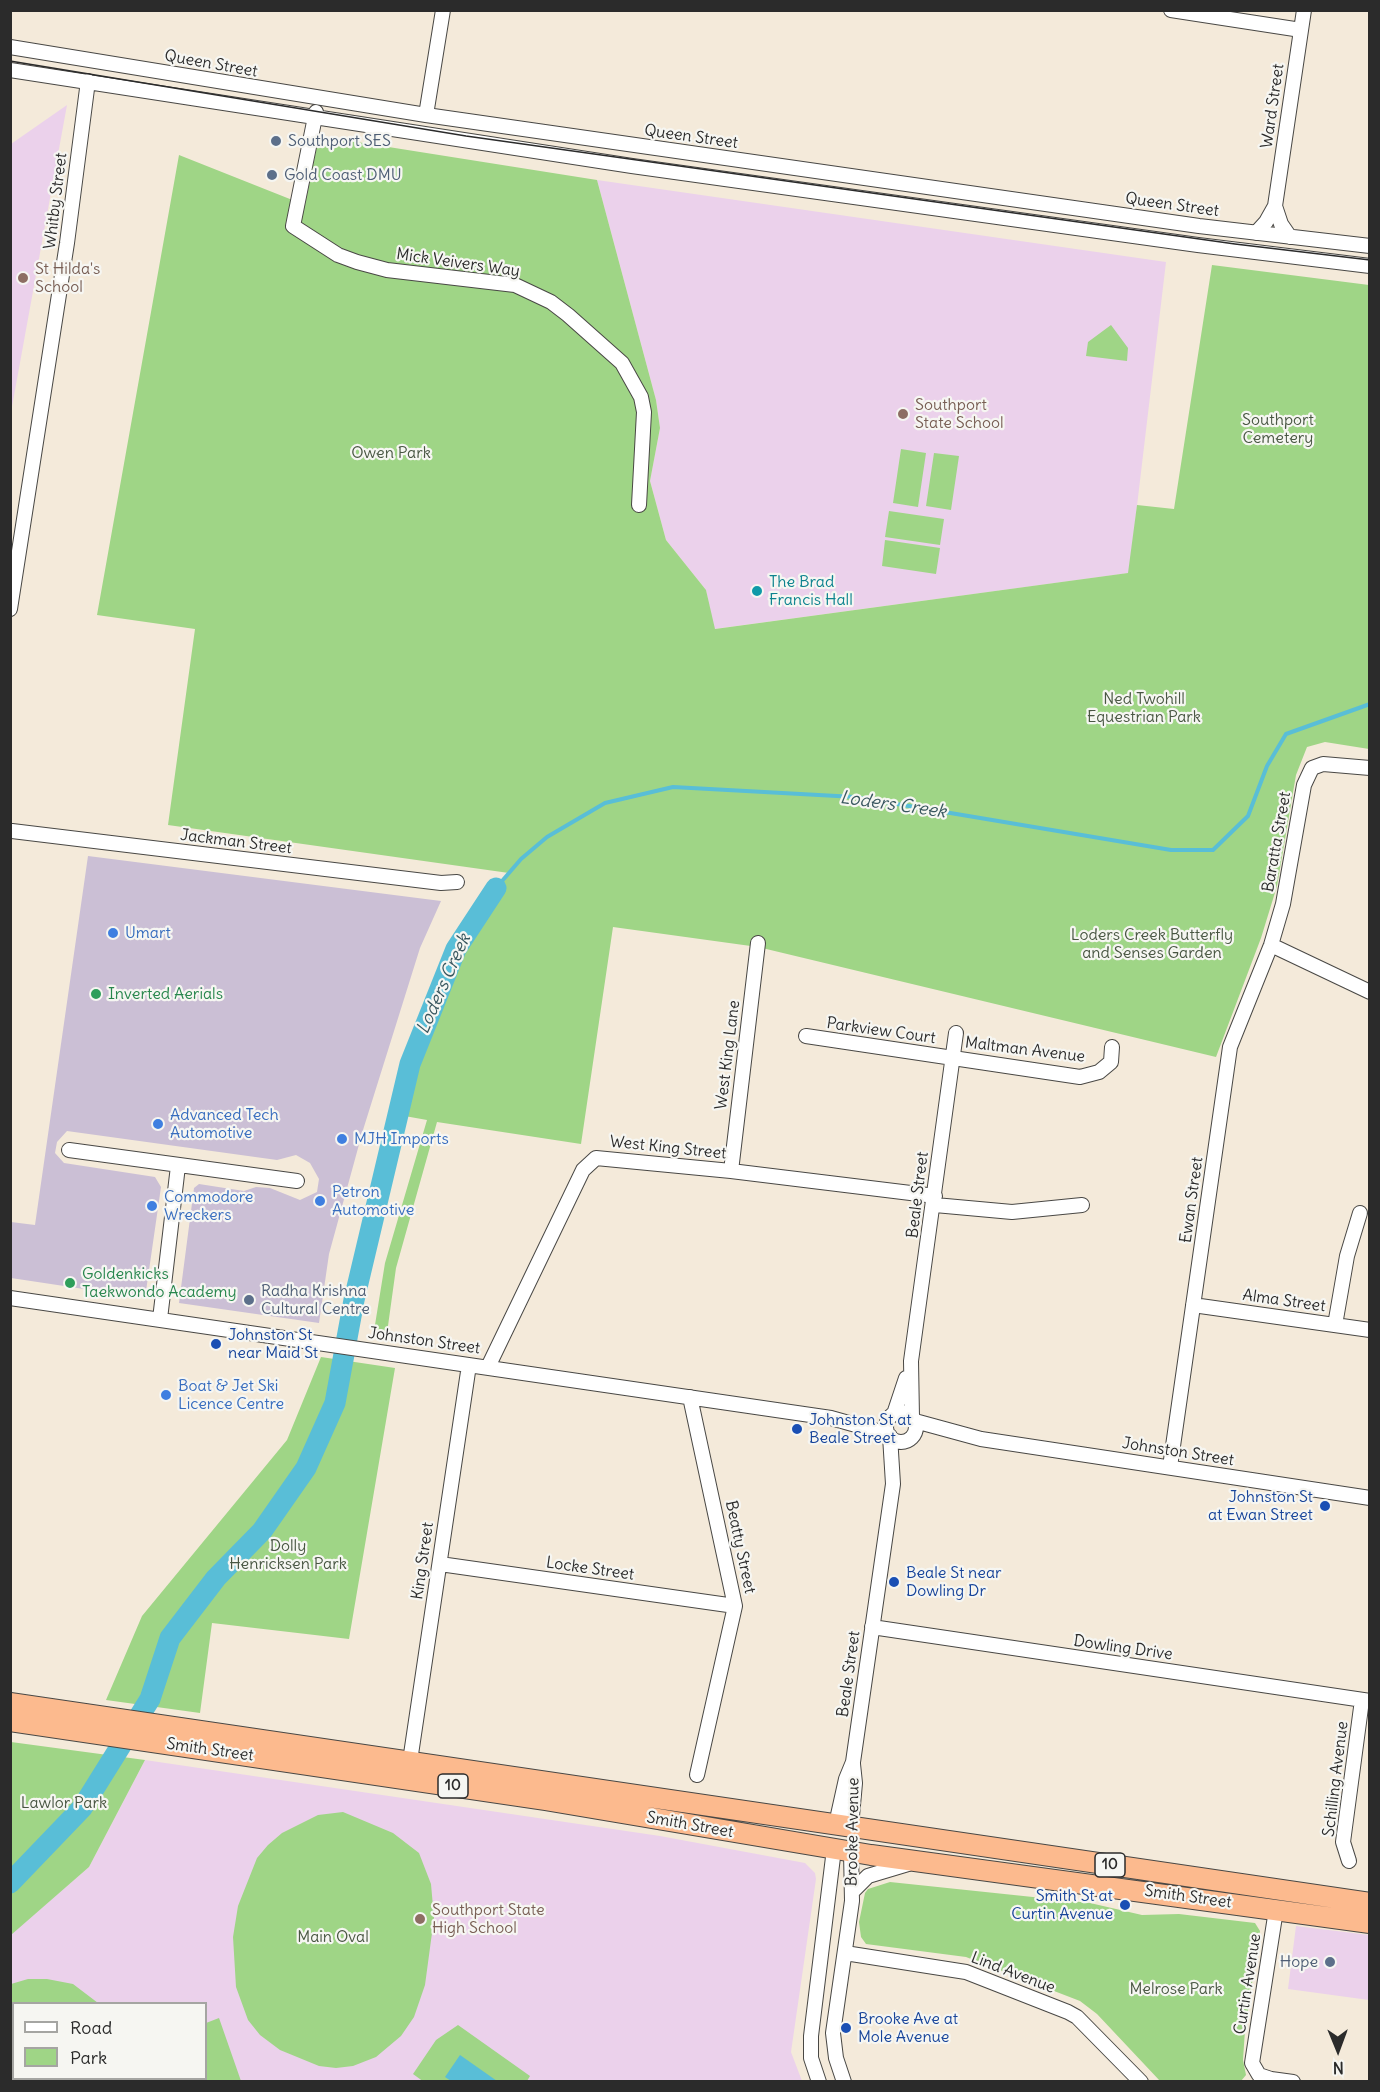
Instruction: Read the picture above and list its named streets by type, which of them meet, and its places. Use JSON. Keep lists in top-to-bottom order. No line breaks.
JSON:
{"streets":{"highway":["Smith Street","10","Brooke Avenue"],"street":["Queen Street","Ward Street","Whitby Street","Mick Veivers Way","Jackman Street","Baratta Street","Parkview Court","Maltman Avenue","West King Lane","West King Street","Beale Street","Ewan Street","Alma Street","Johnston Street","Beatty Street","King Street","Locke Street","Dowling Drive","Schilling Avenue","Lind Avenue","Curtin Avenue"]},"crossings":[["Queen Street","Ward Street"],["Queen Street","Mick Veivers Way"],["Baratta Street","Ewan Street"],["Parkview Court","Maltman Avenue"],["Parkview Court","Beale Street"],["Maltman Avenue","Beale Street"],["West King Lane","West King Street"],["West King Street","Beale Street"],["West King Street","Johnston Street"],["Beale Street","Johnston Street"],["Beale Street","Dowling Drive"],["Beale Street","Brooke Avenue"],["Ewan Street","Alma Street"],["Ewan Street","Johnston Street"],["Johnston Street","Beatty Street"],["Johnston Street","King Street"],["Beatty Street","Locke Street"],["King Street","Locke Street"],["King Street","Smith Street"],["Dowling Drive","Schilling Avenue"],["Smith Street","Brooke Avenue"],["Smith Street","Curtin Avenue"],["Brooke Avenue","Lind Avenue"]],"water":["Loders Creek"],"parks":["Southport Cemetery","Owen Park","Ned Twohill Equestrian Park","Loders Creek Butterfly and Senses Garden","Dolly Henricksen Park","Lawlor Park","Main Oval","Melrose Park"],"places":["Southport SES","Gold Coast DMU","St Hilda's School","Southport State School","The Brad Francis Hall","Umart","Inverted Aerials","Advanced Tech Automotive","MJH Imports","Petron Automotive","Commodore Wreckers","Goldenkicks Taekwondo Academy","Radha Krishna Cultural Centre","Johnston St near Maid St","Boat & Jet Ski Licence Centre","Johnston St at Beale Street","Johnston St at Ewan Street","Beale St near Dowling Dr","Smith St at Curtin Avenue","Southport State High School","Hope","Brooke Ave at Mole Avenue"],"legend":["Road","Park"],"north":"bottom"}
